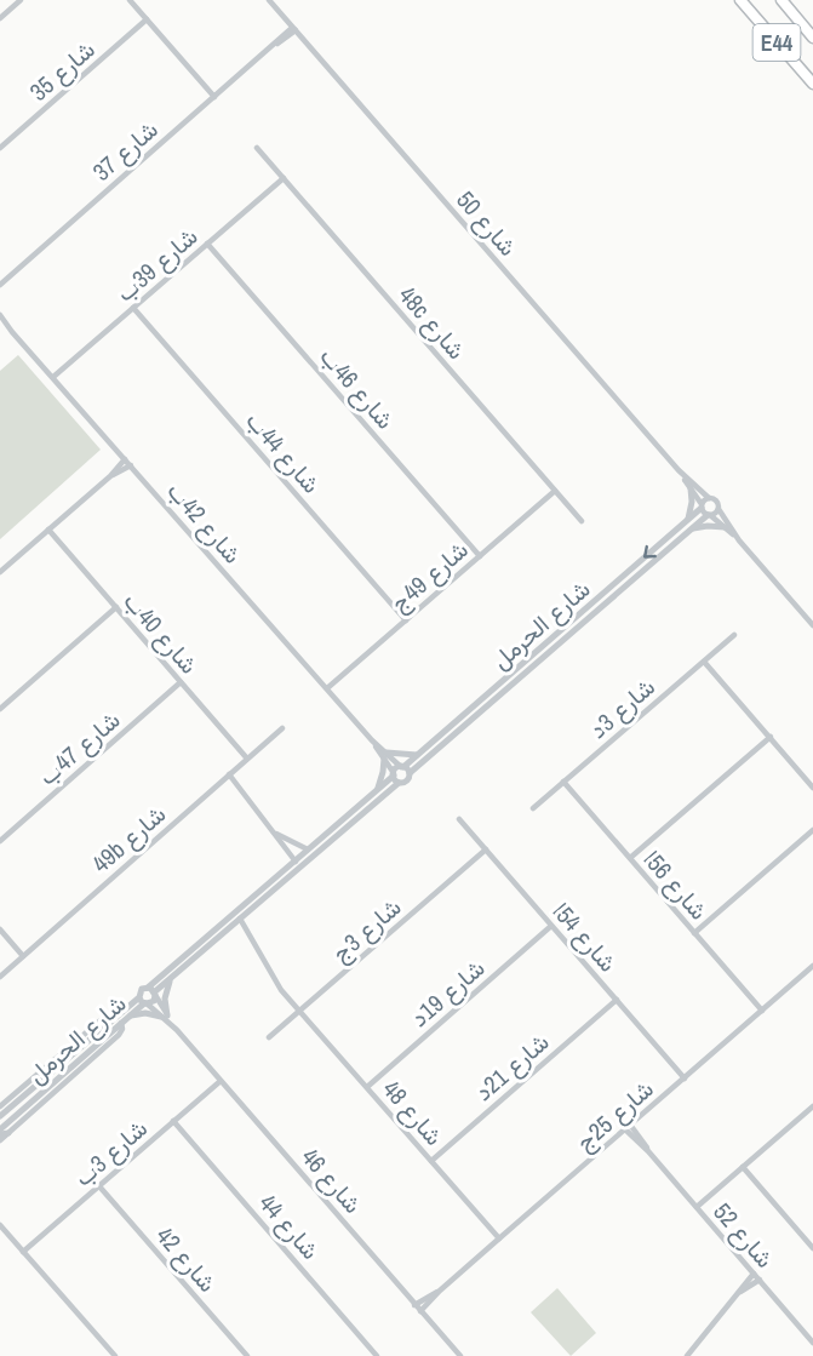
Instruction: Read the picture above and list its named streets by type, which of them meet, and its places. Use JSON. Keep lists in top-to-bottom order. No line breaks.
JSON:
{"streets":{"highway":["E44"],"street":["شارع 35","شارع 37","شارع 50","شارع 39ب","48c شارع","شارع 46ب","شارع 44ب","شارع 42ب","شارع 49ج","شارع الحرمل","شارع 40ب","شارع 3د","شارع 47ب","49b شارع","شارع 56ا","شارع 3ج","شارع 54ا","شارع 19د","شارع 21د","شارع 48","شارع 25ج","شارع 3ب","شارع 46","شارع 44","شارع 52","شارع 42"]},"crossings":[["شارع 37","شارع 50"],["شارع 50","شارع الحرمل"],["شارع 39ب","48c شارع"],["شارع 39ب","شارع 46ب"],["شارع 39ب","شارع 44ب"],["شارع 39ب","شارع 42ب"],["48c شارع","شارع 49ج"],["شارع 46ب","شارع 49ج"],["شارع 44ب","شارع 49ج"],["شارع 42ب","شارع 49ج"],["شارع 42ب","شارع الحرمل"],["شارع الحرمل","شارع 48"],["شارع الحرمل","شارع 46"],["شارع 40ب","شارع 47ب"],["شارع 40ب","49b شارع"],["شارع 3د","شارع 56ا"],["شارع 56ا","شارع 25ج"],["شارع 3ج","شارع 54ا"],["شارع 3ج","شارع 48"],["شارع 54ا","شارع 19د"],["شارع 54ا","شارع 21د"],["شارع 54ا","شارع 25ج"],["شارع 19د","شارع 48"],["شارع 21د","شارع 48"],["شارع 48","شارع 25ج"],["شارع 25ج","شارع 46"],["شارع 25ج","شارع 52"],["شارع 3ب","شارع 46"],["شارع 3ب","شارع 44"],["شارع 3ب","شارع 42"]]}
